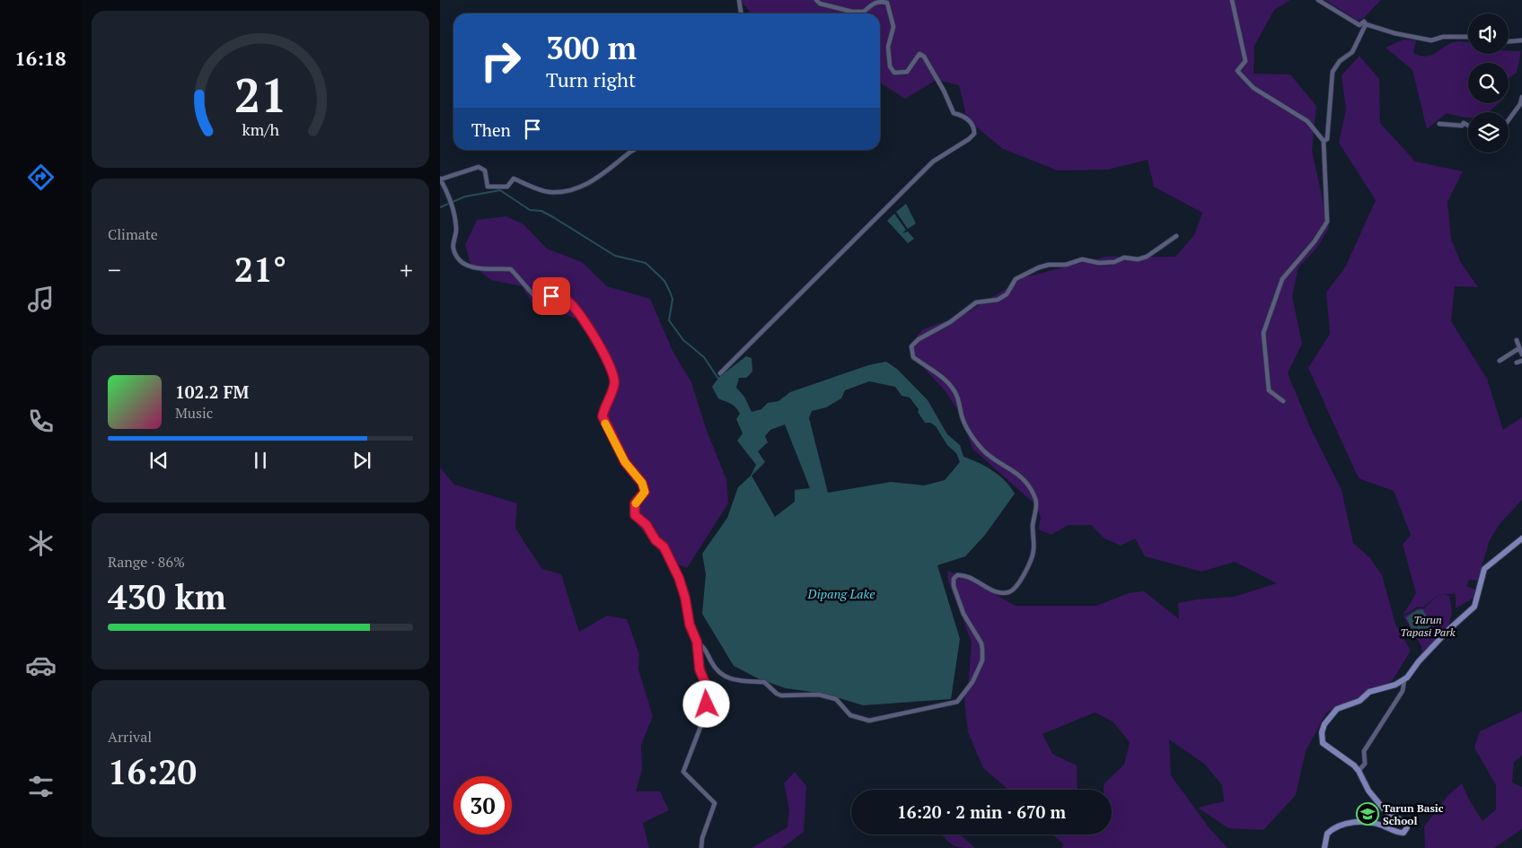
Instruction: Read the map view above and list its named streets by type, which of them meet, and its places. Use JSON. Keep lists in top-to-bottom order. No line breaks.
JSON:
{"water":["Dipang Lake"],"parks":["Tarun Tapasi Park"],"places":{"school or university":["Tarun Basic School"]},"page":{"tabs":"16:18","turn":["300 m","Turn right"],"then":"Then","tile":["Climate",["Range · 86%","430 km"],["Arrival","16:20"]],"heat":["−","21°","+"],"song":["102.2 FM","Music"],"limit":"30","trip":"16:20 · 2 min · 670 m","gauge":["21","km/h"]}}
